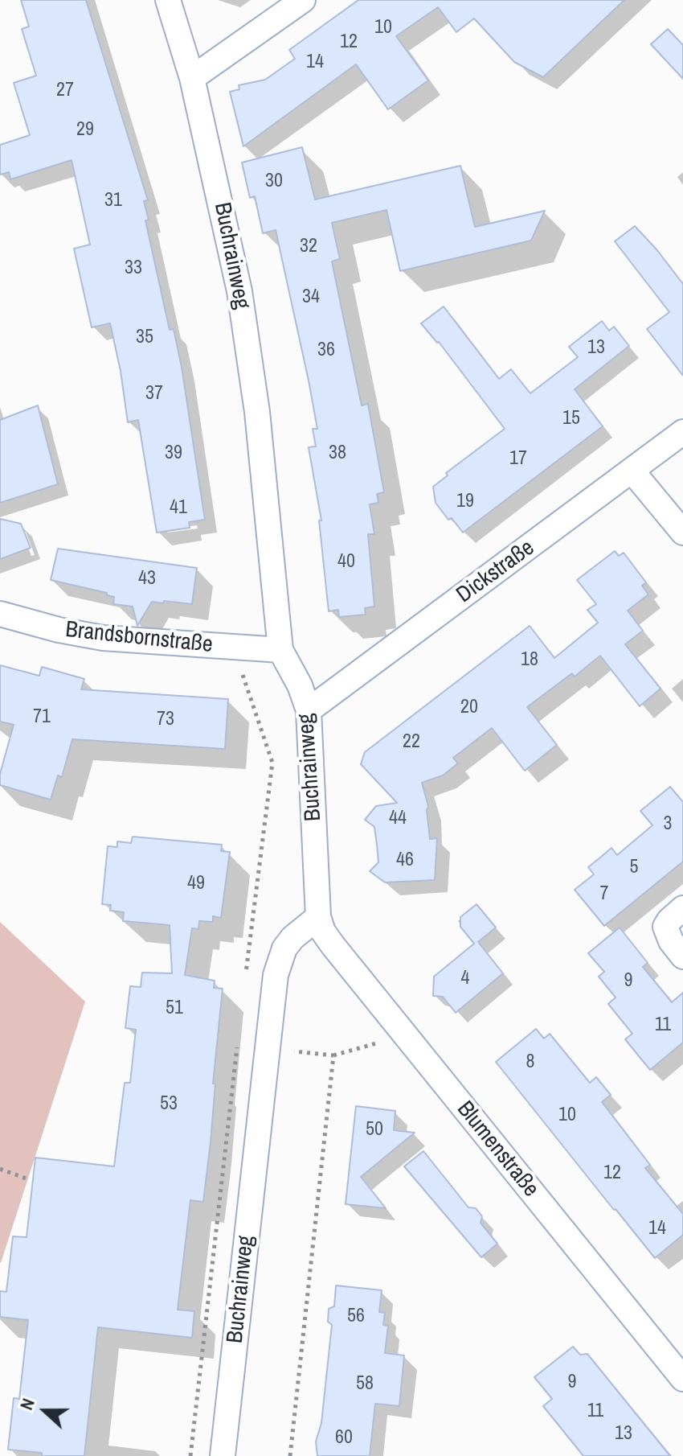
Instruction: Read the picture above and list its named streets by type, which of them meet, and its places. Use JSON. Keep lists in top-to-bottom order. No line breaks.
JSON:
{"streets":{"street":["Buchrainweg","Dickstraße","Brandsbornstraße","Blumenstraße"]},"crossings":[["Buchrainweg","Dickstraße"],["Buchrainweg","Brandsbornstraße"],["Buchrainweg","Blumenstraße"]],"house_numbers":["10","12","14","27","29","30","31","32","33","34","35","13","36","37","15","39","38","17","19","41","40","43","18","20","71","73","22","44","3","46","5","49","7","4","9","51","11","8","53","10","50","12","14","56","9","58","11","13","60"],"north":"left"}
